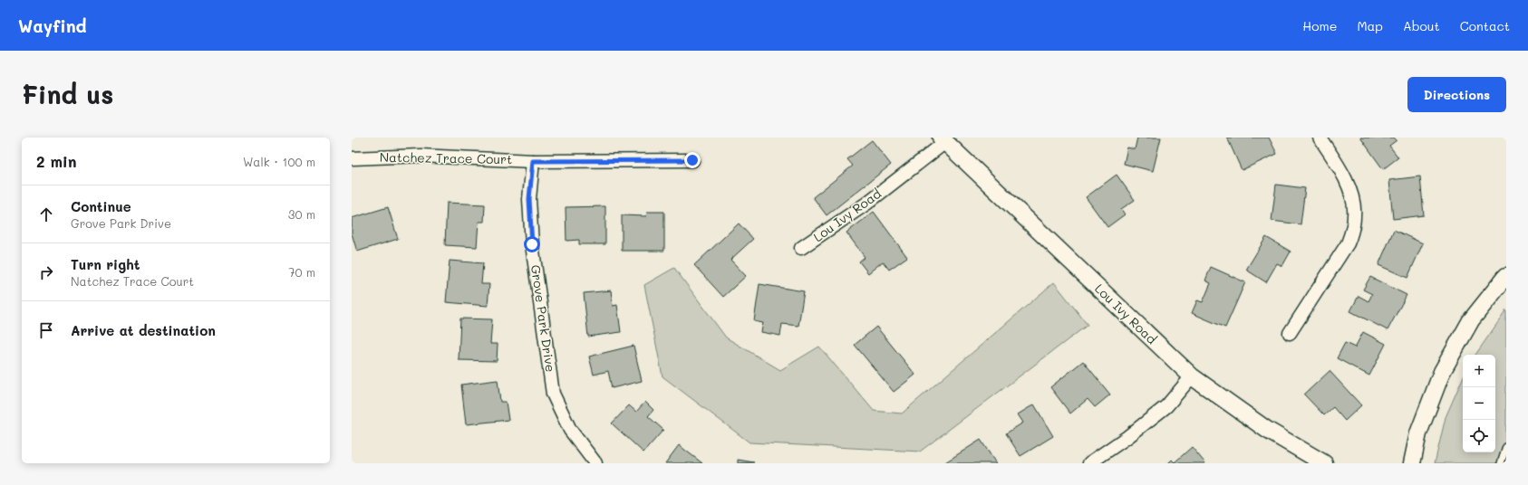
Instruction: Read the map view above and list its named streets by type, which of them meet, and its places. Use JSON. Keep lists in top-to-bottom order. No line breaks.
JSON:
{"streets":{"street":["Natchez Trace Court","Lou Ivy Road","Grove Park Drive"]},"crossings":[["Natchez Trace Court","Grove Park Drive"]],"page":{"header":"Wayfind","nav":["Home","Map","About","Contact"],"buttons":"Directions","title":"Find us","heading":["2 min","Walk · 100 m"],"list":[["Continue","Grove Park Drive","30 m"],["Turn right","Natchez Trace Court","70 m"],"Arrive at destination"],"map_buttons":["+","−"]}}
